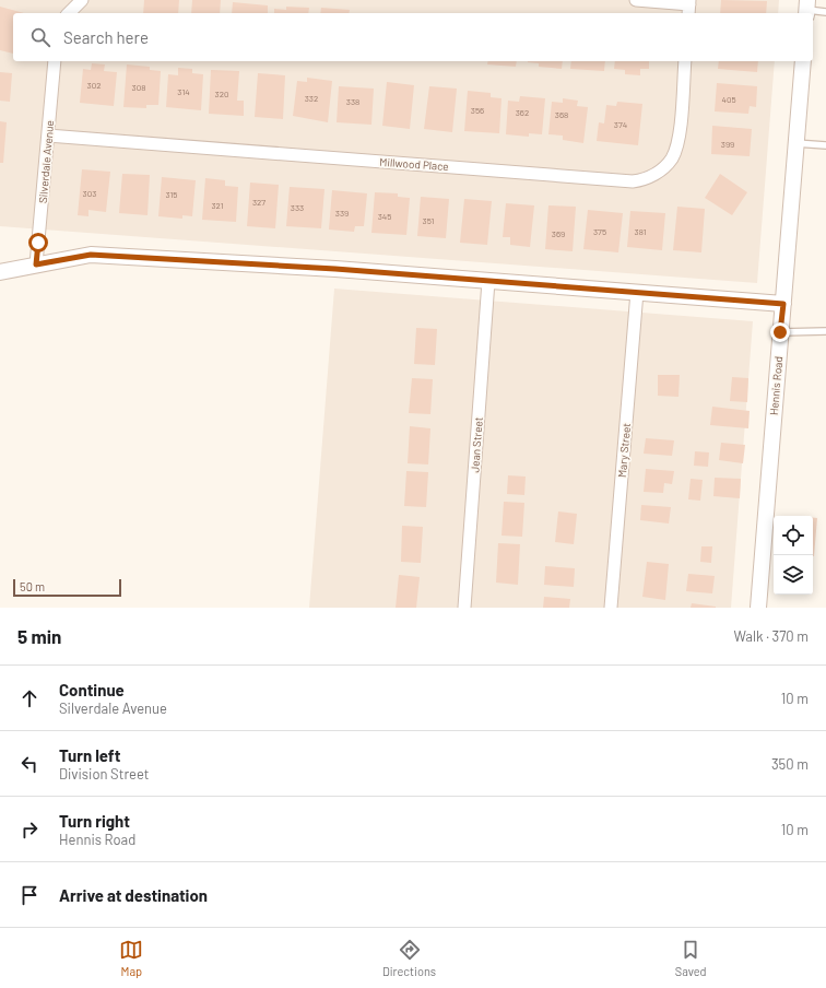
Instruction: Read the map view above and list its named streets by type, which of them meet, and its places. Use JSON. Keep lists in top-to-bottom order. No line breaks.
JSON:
{"streets":{"street":["Silverdale Avenue","Millwood Place","Hennis Road","Jean Street","Mary Street"]},"crossings":[["Silverdale Avenue","Millwood Place"]],"house_numbers":["302","308","314","320","332","405","338","356","362","368","374","399","303","315","327","321","333","339","345","351","375","381","369"],"scale_bar":"50 m","page":{"search":"Search here","scale":"50 m","heading":["5 min","Walk · 370 m"],"list":[["Continue","Silverdale Avenue","10 m"],["Turn left","Division Street","350 m"],["Turn right","Hennis Road","10 m"],"Arrive at destination"],"nav":["Map","Directions","Saved"]}}
